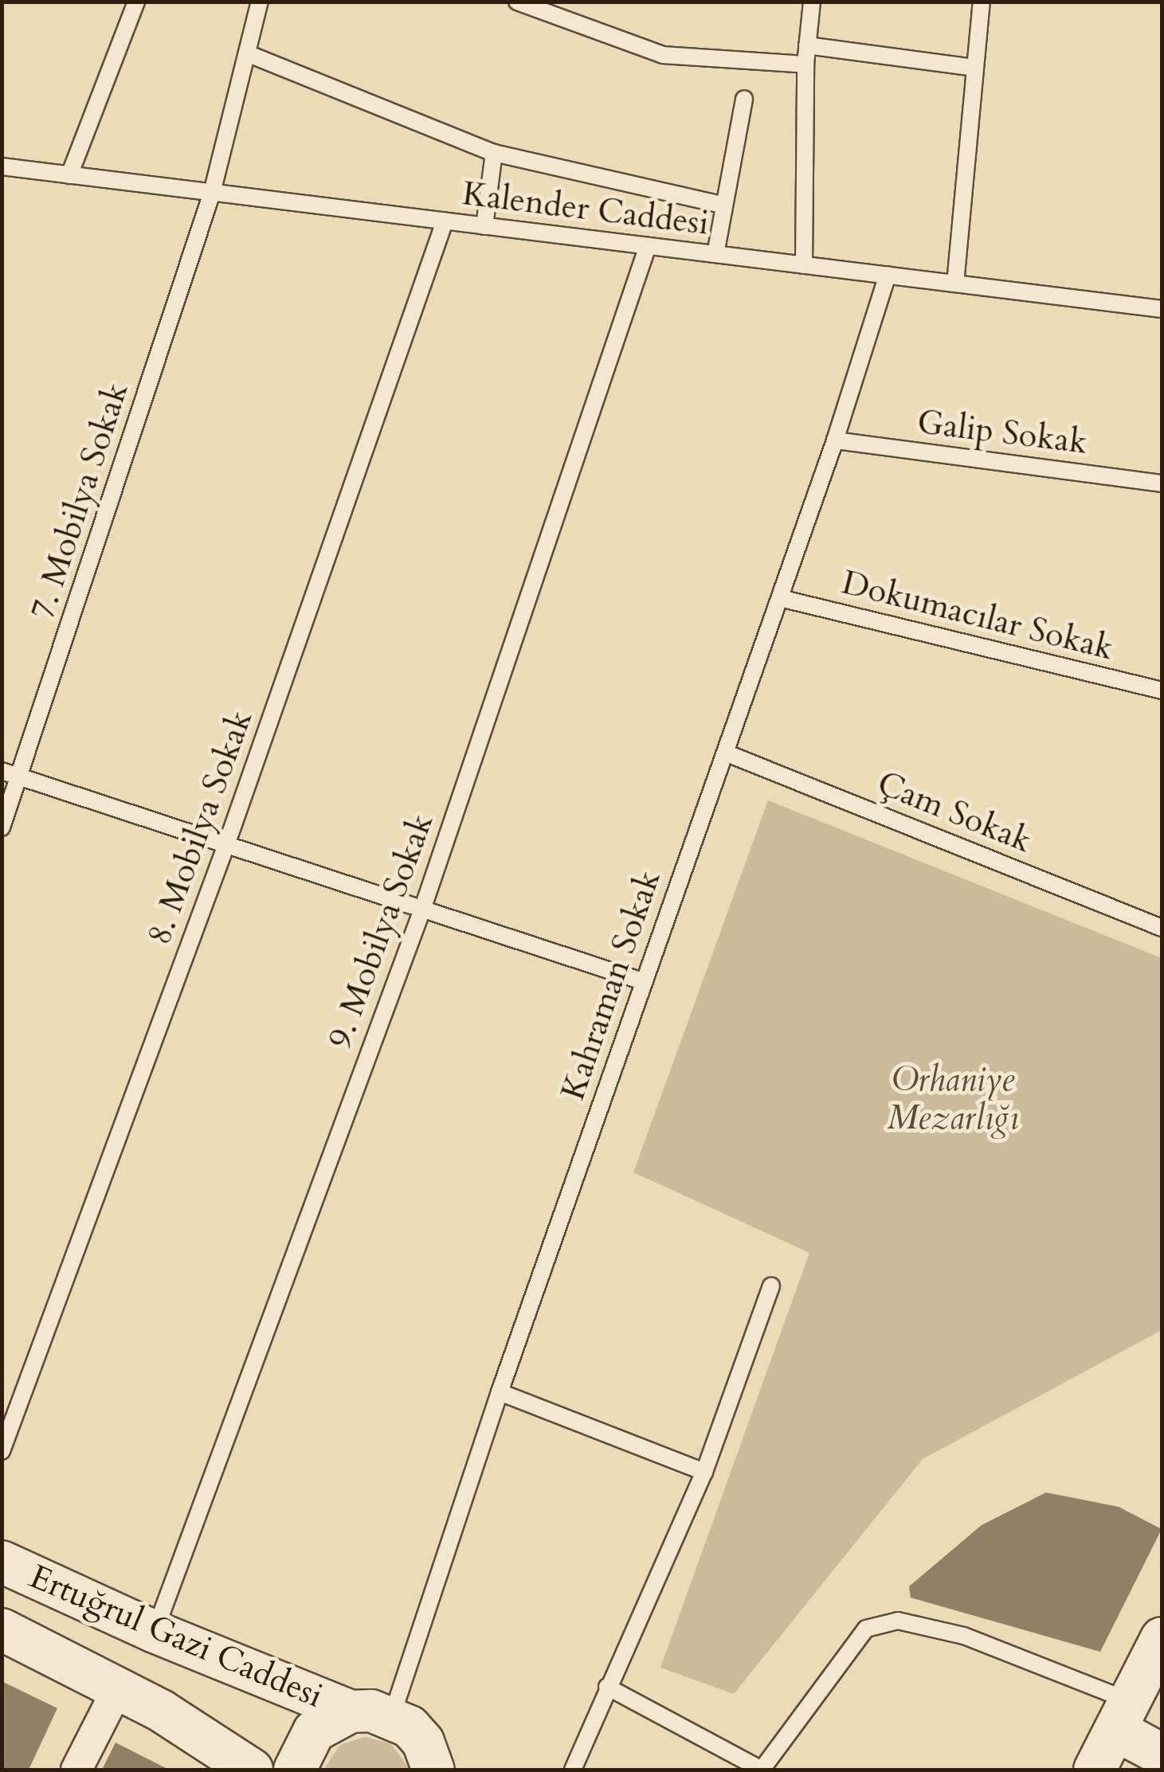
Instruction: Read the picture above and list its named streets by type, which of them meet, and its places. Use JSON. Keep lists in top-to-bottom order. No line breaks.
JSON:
{"streets":{"main road":["Ertuğrul Gazi Caddesi"],"lane":["Kalender Caddesi","Galip Sokak","7. Mobilya Sokak","Dokumacılar Sokak","Çam Sokak","8. Mobilya Sokak","9. Mobilya Sokak","Kahraman Sokak"]},"crossings":[["Kalender Caddesi","7. Mobilya Sokak"],["Kalender Caddesi","8. Mobilya Sokak"],["Kalender Caddesi","9. Mobilya Sokak"],["Kalender Caddesi","Kahraman Sokak"],["Galip Sokak","Kahraman Sokak"],["Dokumacılar Sokak","Kahraman Sokak"],["Çam Sokak","Kahraman Sokak"],["9. Mobilya Sokak","Ertuğrul Gazi Caddesi"],["Kahraman Sokak","Ertuğrul Gazi Caddesi"]],"parks":["Orhaniye Mezarlığı"]}
